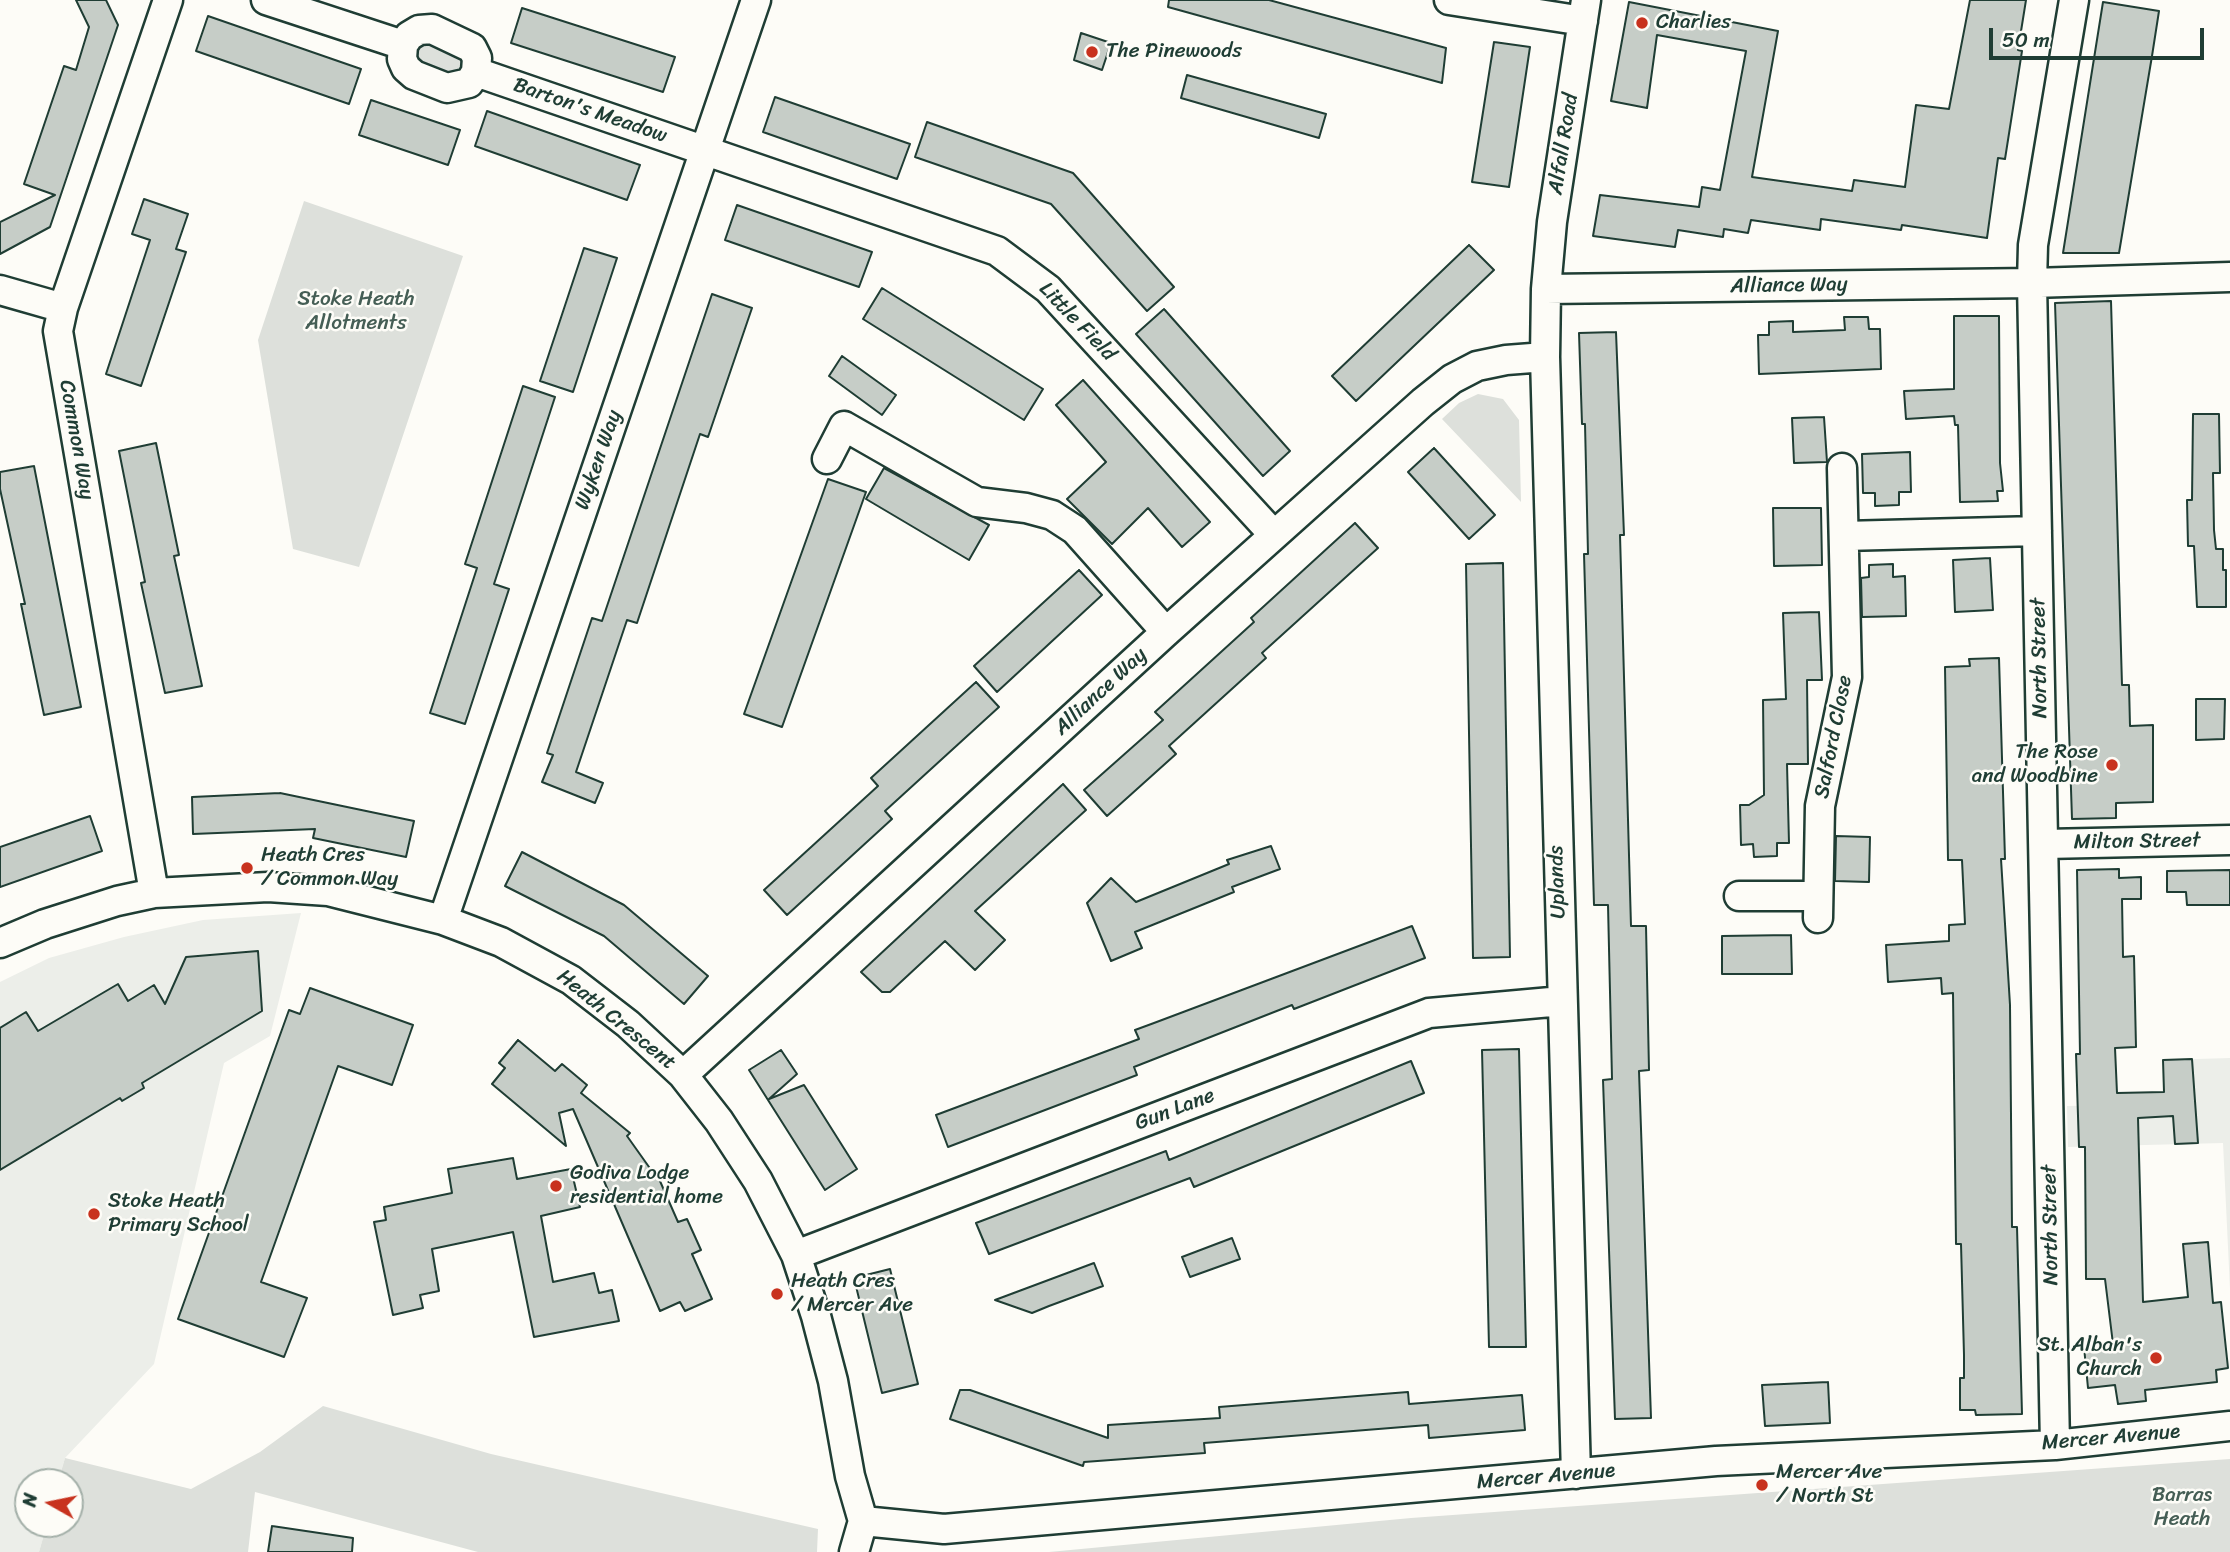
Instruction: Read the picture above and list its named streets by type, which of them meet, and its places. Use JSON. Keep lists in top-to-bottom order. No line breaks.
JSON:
{"streets":{"street":["Barton's Meadow","Alfall Road","Alliance Way","Little Field","Common Way","Wyken Way","North Street","Salford Close","Milton Street","Uplands","Heath Crescent","Gun Lane","Mercer Avenue"]},"crossings":[["Barton's Meadow","Little Field"],["Barton's Meadow","Wyken Way"],["Alfall Road","Alliance Way"],["Alfall Road","Uplands"],["Alliance Way","Little Field"],["Alliance Way","North Street"],["Alliance Way","Uplands"],["Alliance Way","Heath Crescent"],["Little Field","Wyken Way"],["Common Way","Heath Crescent"],["Wyken Way","Heath Crescent"],["North Street","Milton Street"],["North Street","Mercer Avenue"],["Uplands","Gun Lane"],["Uplands","Mercer Avenue"],["Heath Crescent","Gun Lane"],["Heath Crescent","Mercer Avenue"]],"parks":["Stoke Heath Allotments","Barras Heath"],"places":["Charlies","The Pinewoods","The Rose and Woodbine","Heath Cres / Common Way","Godiva Lodge residential home","Stoke Heath Primary School","Heath Cres / Mercer Ave","St. Alban's Church","Mercer Ave / North St"],"scale_bar":"50 m","north":"left"}
